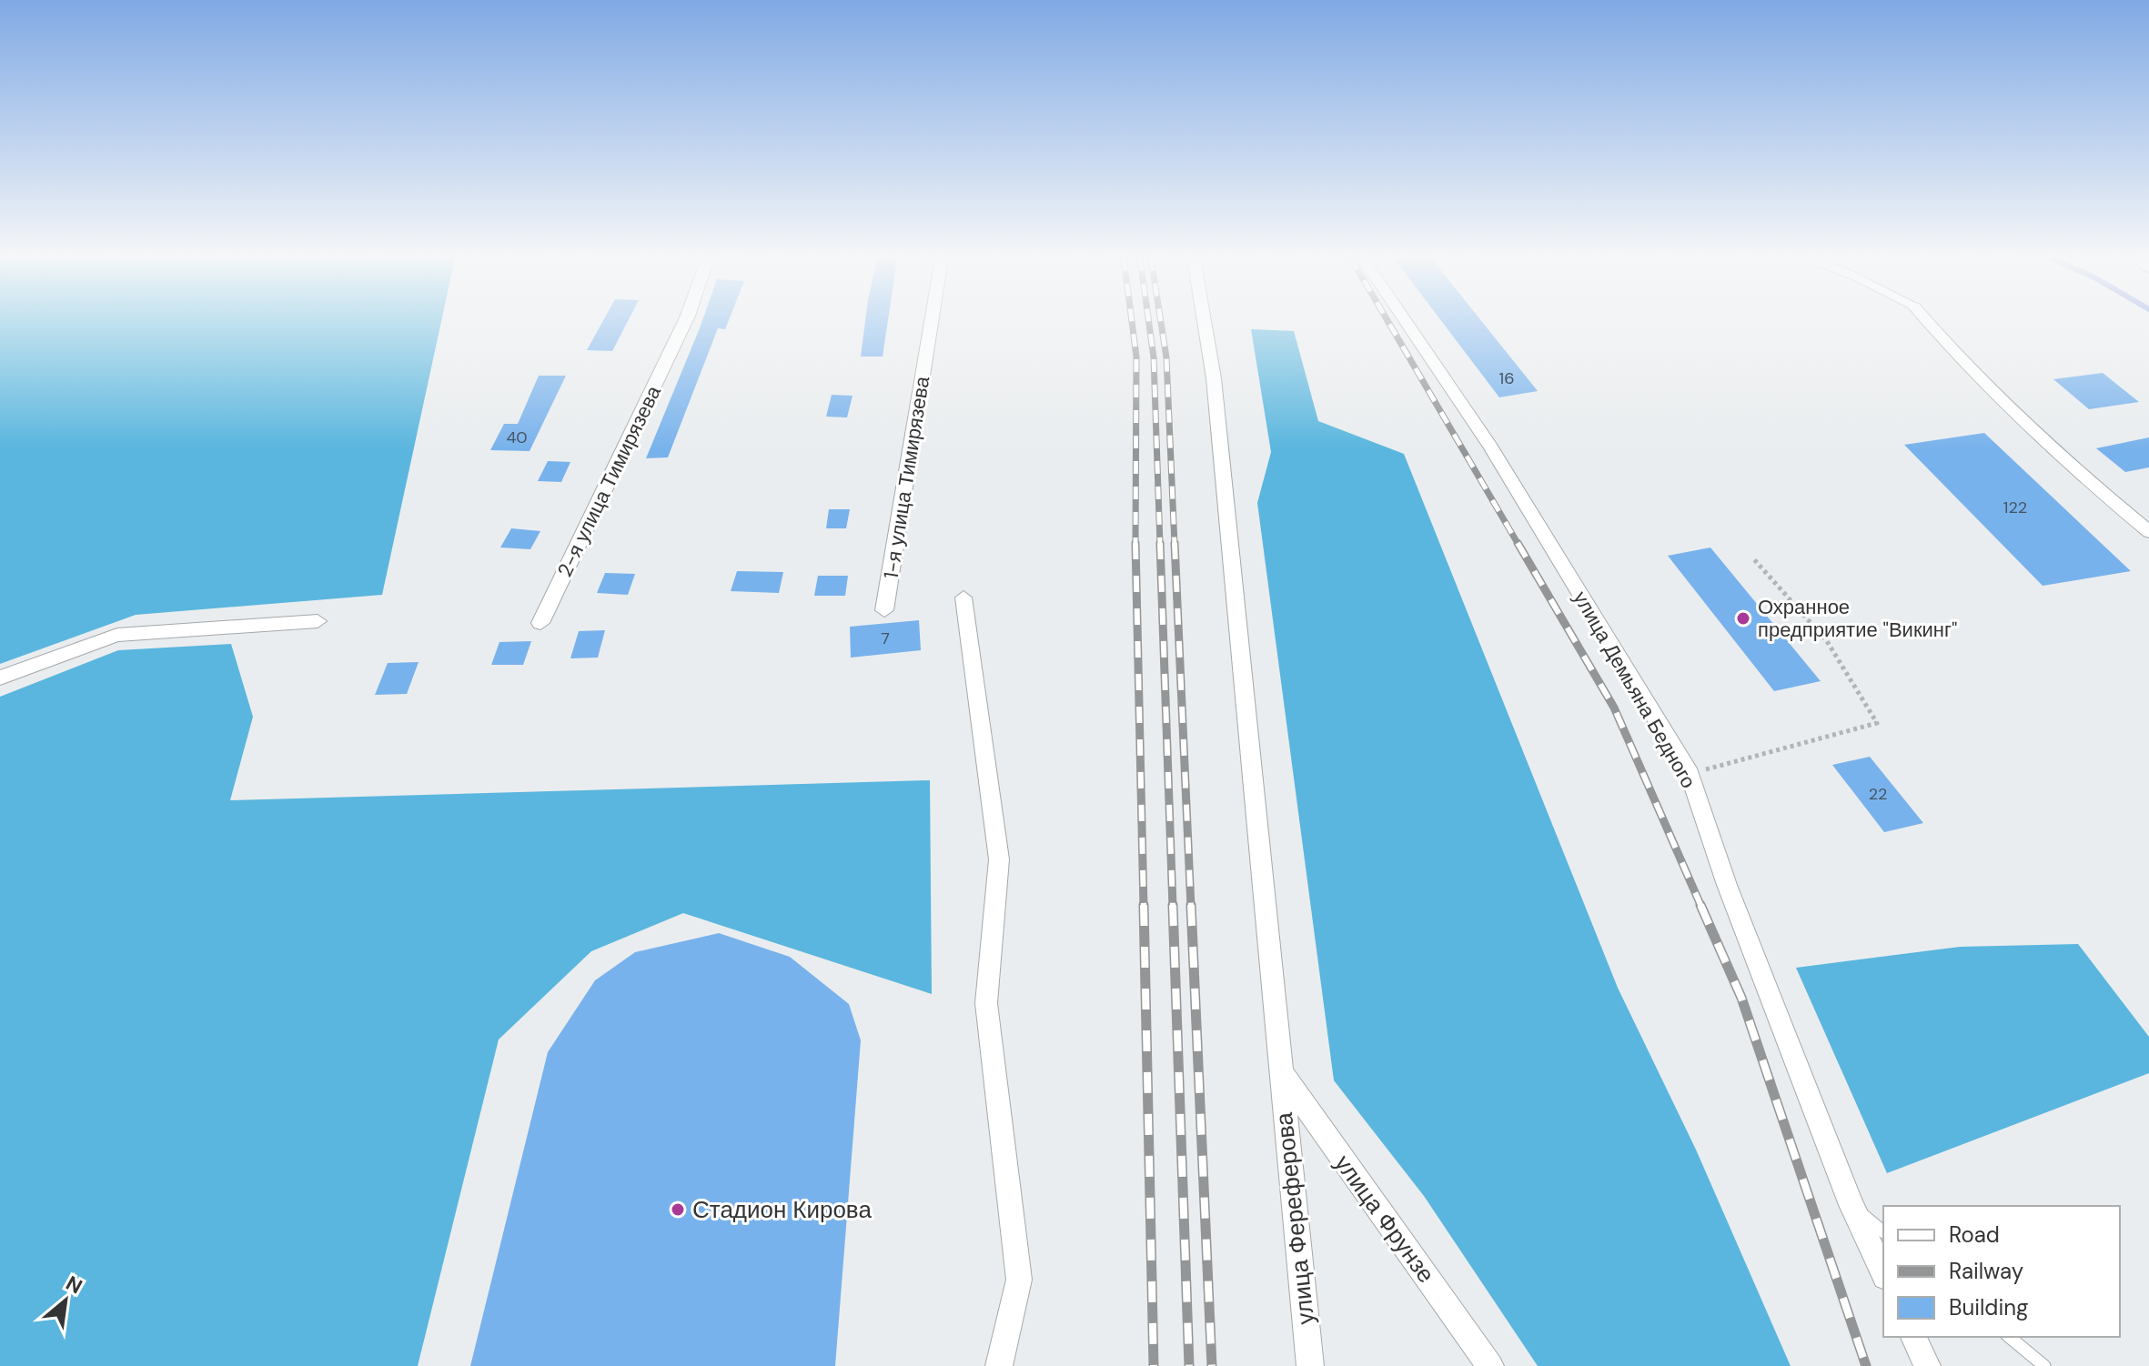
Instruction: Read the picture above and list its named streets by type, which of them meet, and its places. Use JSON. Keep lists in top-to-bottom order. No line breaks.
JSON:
{"streets":{"street":["1-я улица Тимирязева","2-я улица Тимирязева","улица Демьяна Бедного","улица Фереферова","улица Фрунзе"]},"crossings":[["улица Фереферова","улица Фрунзе"]],"places":["Охранное предприятие \"Викинг\"","Стадион Кирова"],"house_numbers":["16","40","122","7","22"],"legend":["Road","Railway","Building"],"north":"top right"}
